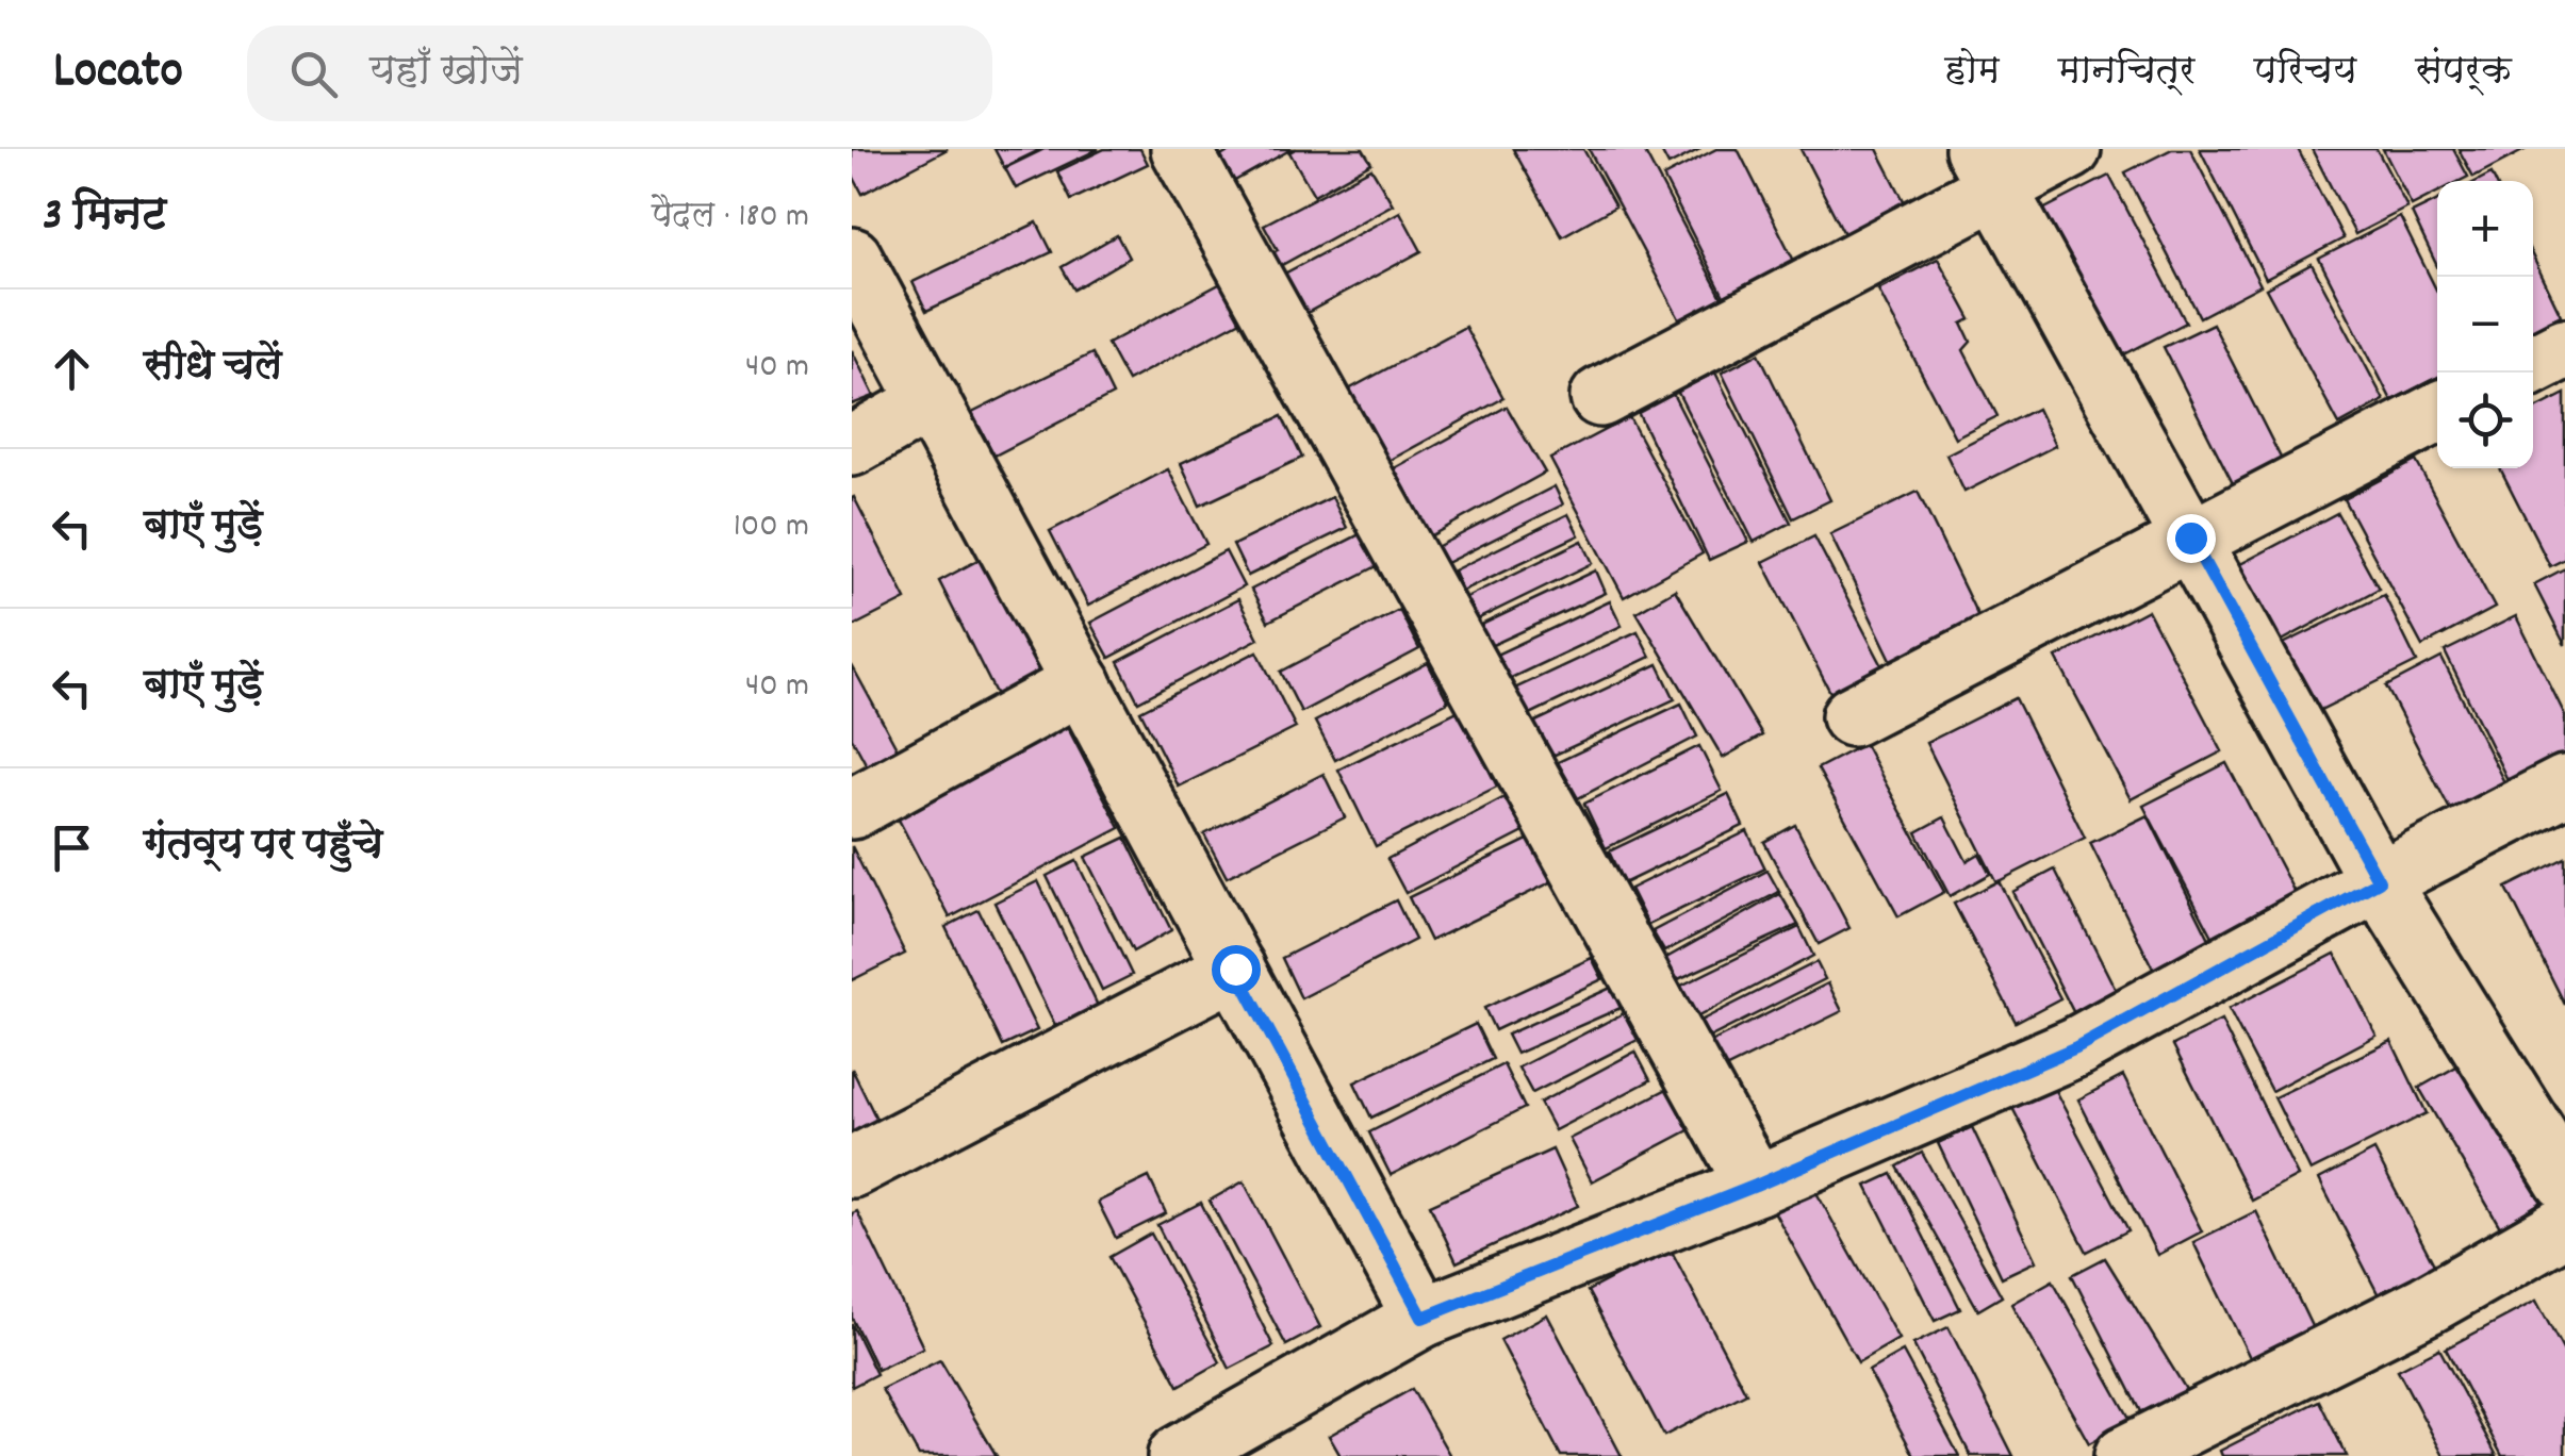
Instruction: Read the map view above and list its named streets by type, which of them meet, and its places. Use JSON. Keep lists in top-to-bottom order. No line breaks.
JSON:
{"page":{"header":"Locato","search":"यहाँ खोजें","nav":["होम","मानचित्र","परिचय","संपर्क"],"heading":["3 मिनट","पैदल · 180 m"],"map_buttons":["+","−"],"list":[["सीधे चलें","40 m"],["बाएँ मुड़ें","100 m"],["बाएँ मुड़ें","40 m"],"गंतव्य पर पहुँचे"]}}
